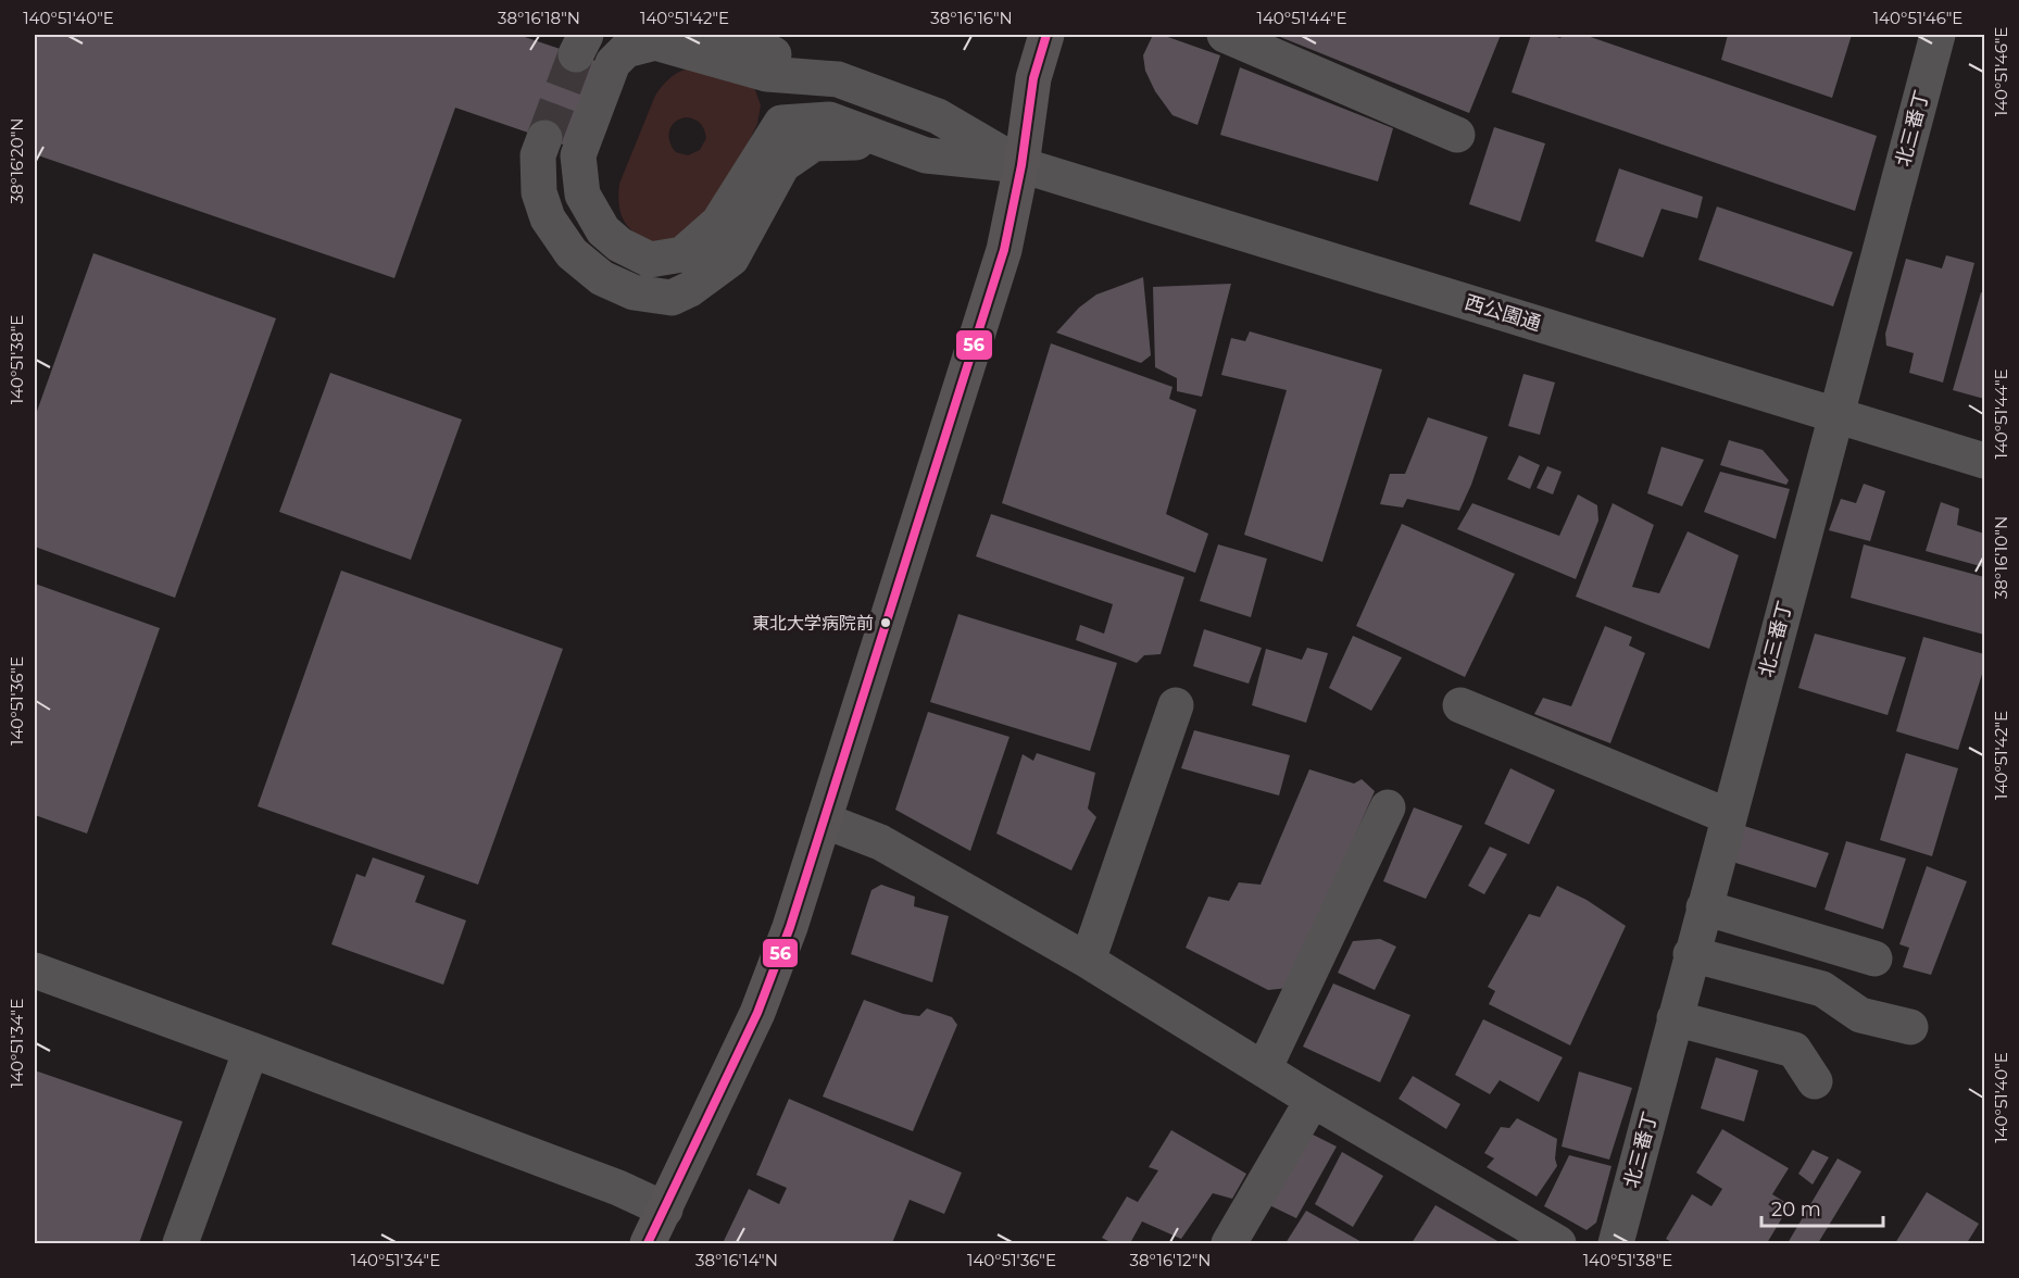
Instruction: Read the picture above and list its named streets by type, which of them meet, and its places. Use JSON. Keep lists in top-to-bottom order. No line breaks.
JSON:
{"streets":{"street":["北三番丁","西公園通"]},"crossings":[["北三番丁","西公園通"]],"places":["東北大学病院前"],"lines":["transit line 56"],"scale_bar":"20 m","coordinates":["140°51'40\"E","38°16'18\"N","140°51'42\"E","38°16'16\"N","140°51'44\"E","140°51'46\"E","38°16'20\"N","140°51'38\"E","38°16'10\"N","140°51'36\"E","140°51'34\"E","38°16'14\"N","38°16'12\"N"]}
